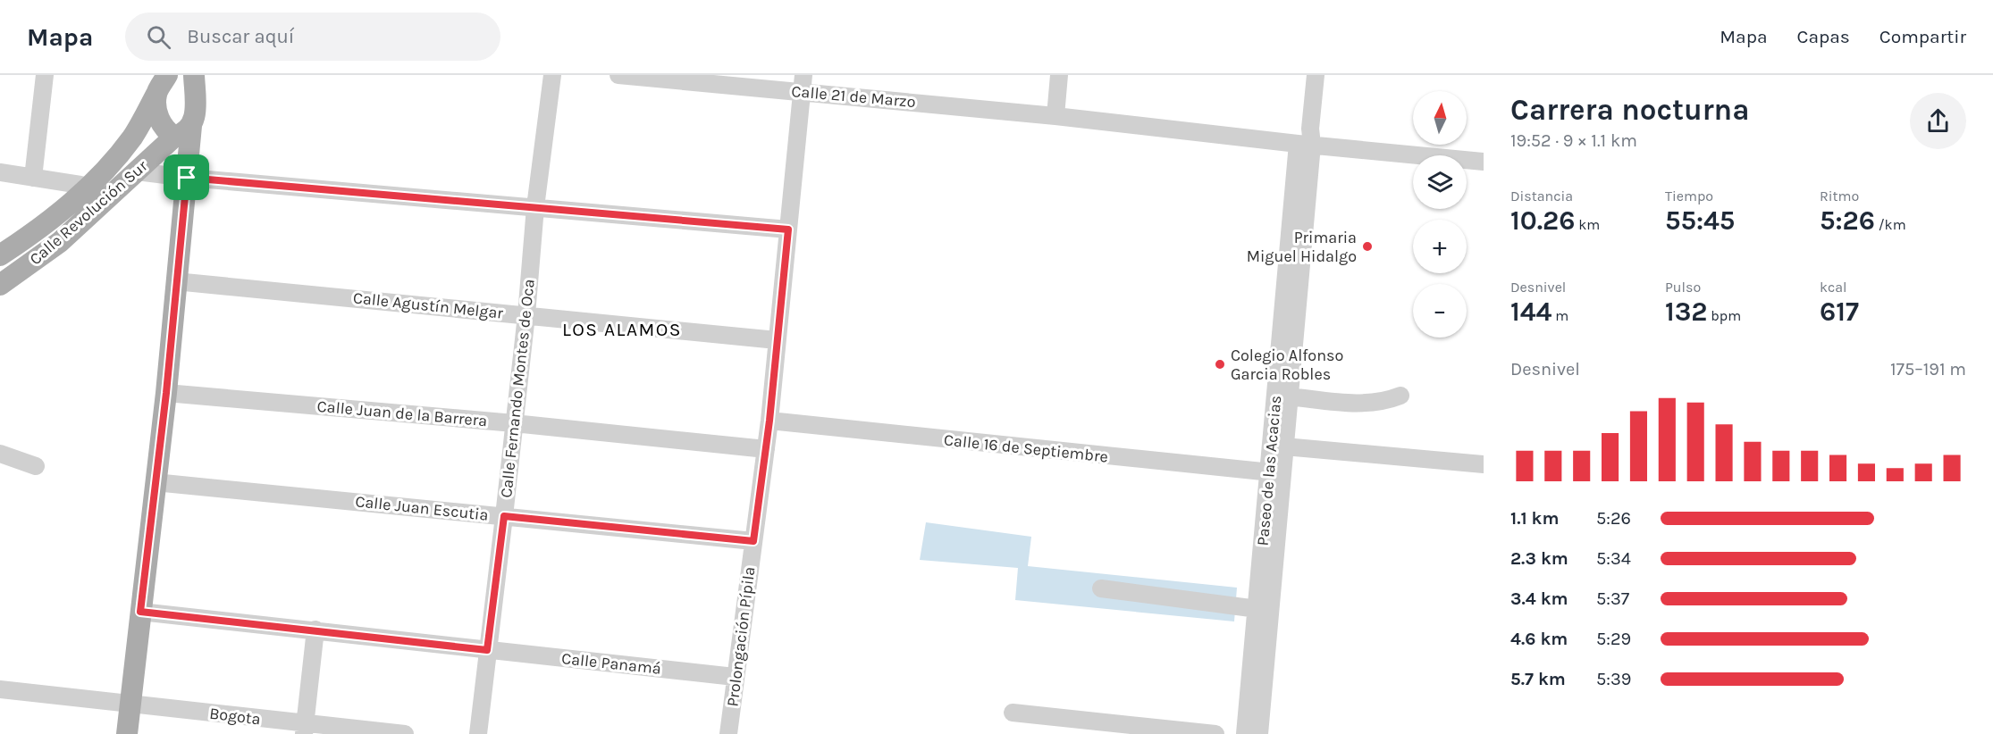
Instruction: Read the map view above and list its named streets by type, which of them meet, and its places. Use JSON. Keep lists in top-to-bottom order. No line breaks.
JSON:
{"streets":{"main road":["Calle Revolución Sur"],"street":["Calle 21 de Marzo","Calle Agustín Melgar","Calle Fernando Montes de Oca","Calle Juan de la Barrera","Calle 16 de Septiembre","Paseo de las Acacias","Calle Juan Escutia","Prolongación Pípila","Calle Panamá","Bogota"]},"crossings":[["Calle 21 de Marzo","Paseo de las Acacias"],["Calle 21 de Marzo","Prolongación Pípila"],["Calle Agustín Melgar","Calle Fernando Montes de Oca"],["Calle Agustín Melgar","Prolongación Pípila"],["Calle Fernando Montes de Oca","Calle Juan de la Barrera"],["Calle Fernando Montes de Oca","Calle Juan Escutia"],["Calle Fernando Montes de Oca","Calle Panamá"],["Calle Juan de la Barrera","Prolongación Pípila"],["Calle 16 de Septiembre","Paseo de las Acacias"],["Calle 16 de Septiembre","Prolongación Pípila"],["Calle Juan Escutia","Prolongación Pípila"],["Prolongación Pípila","Calle Panamá"]],"districts":["LOS ALAMOS"],"places":["Primaria Miguel Hidalgo","Colegio Alfonso Garcia Robles"],"north":"top","page":{"header":"Mapa","search":"Buscar aquí","nav":["Mapa","Capas","Compartir"],"heading":["Carrera nocturna","19:52 · 9 × 1.1 km"],"map_buttons":["+","−"],"stats":[["Distancia","10.26 km"],["Tiempo","55:45"],["Ritmo","5:26 /km"],["Desnivel","144 m"],["Pulso","132 bpm"],["kcal","617"]],"chart":["Desnivel","175–191 m"],"list":[{"name":"1.1 km","note":"5:26"},{"name":"2.3 km","note":"5:34"},{"name":"3.4 km","note":"5:37"},{"name":"4.6 km","note":"5:29"},{"name":"5.7 km","note":"5:39"}]}}
